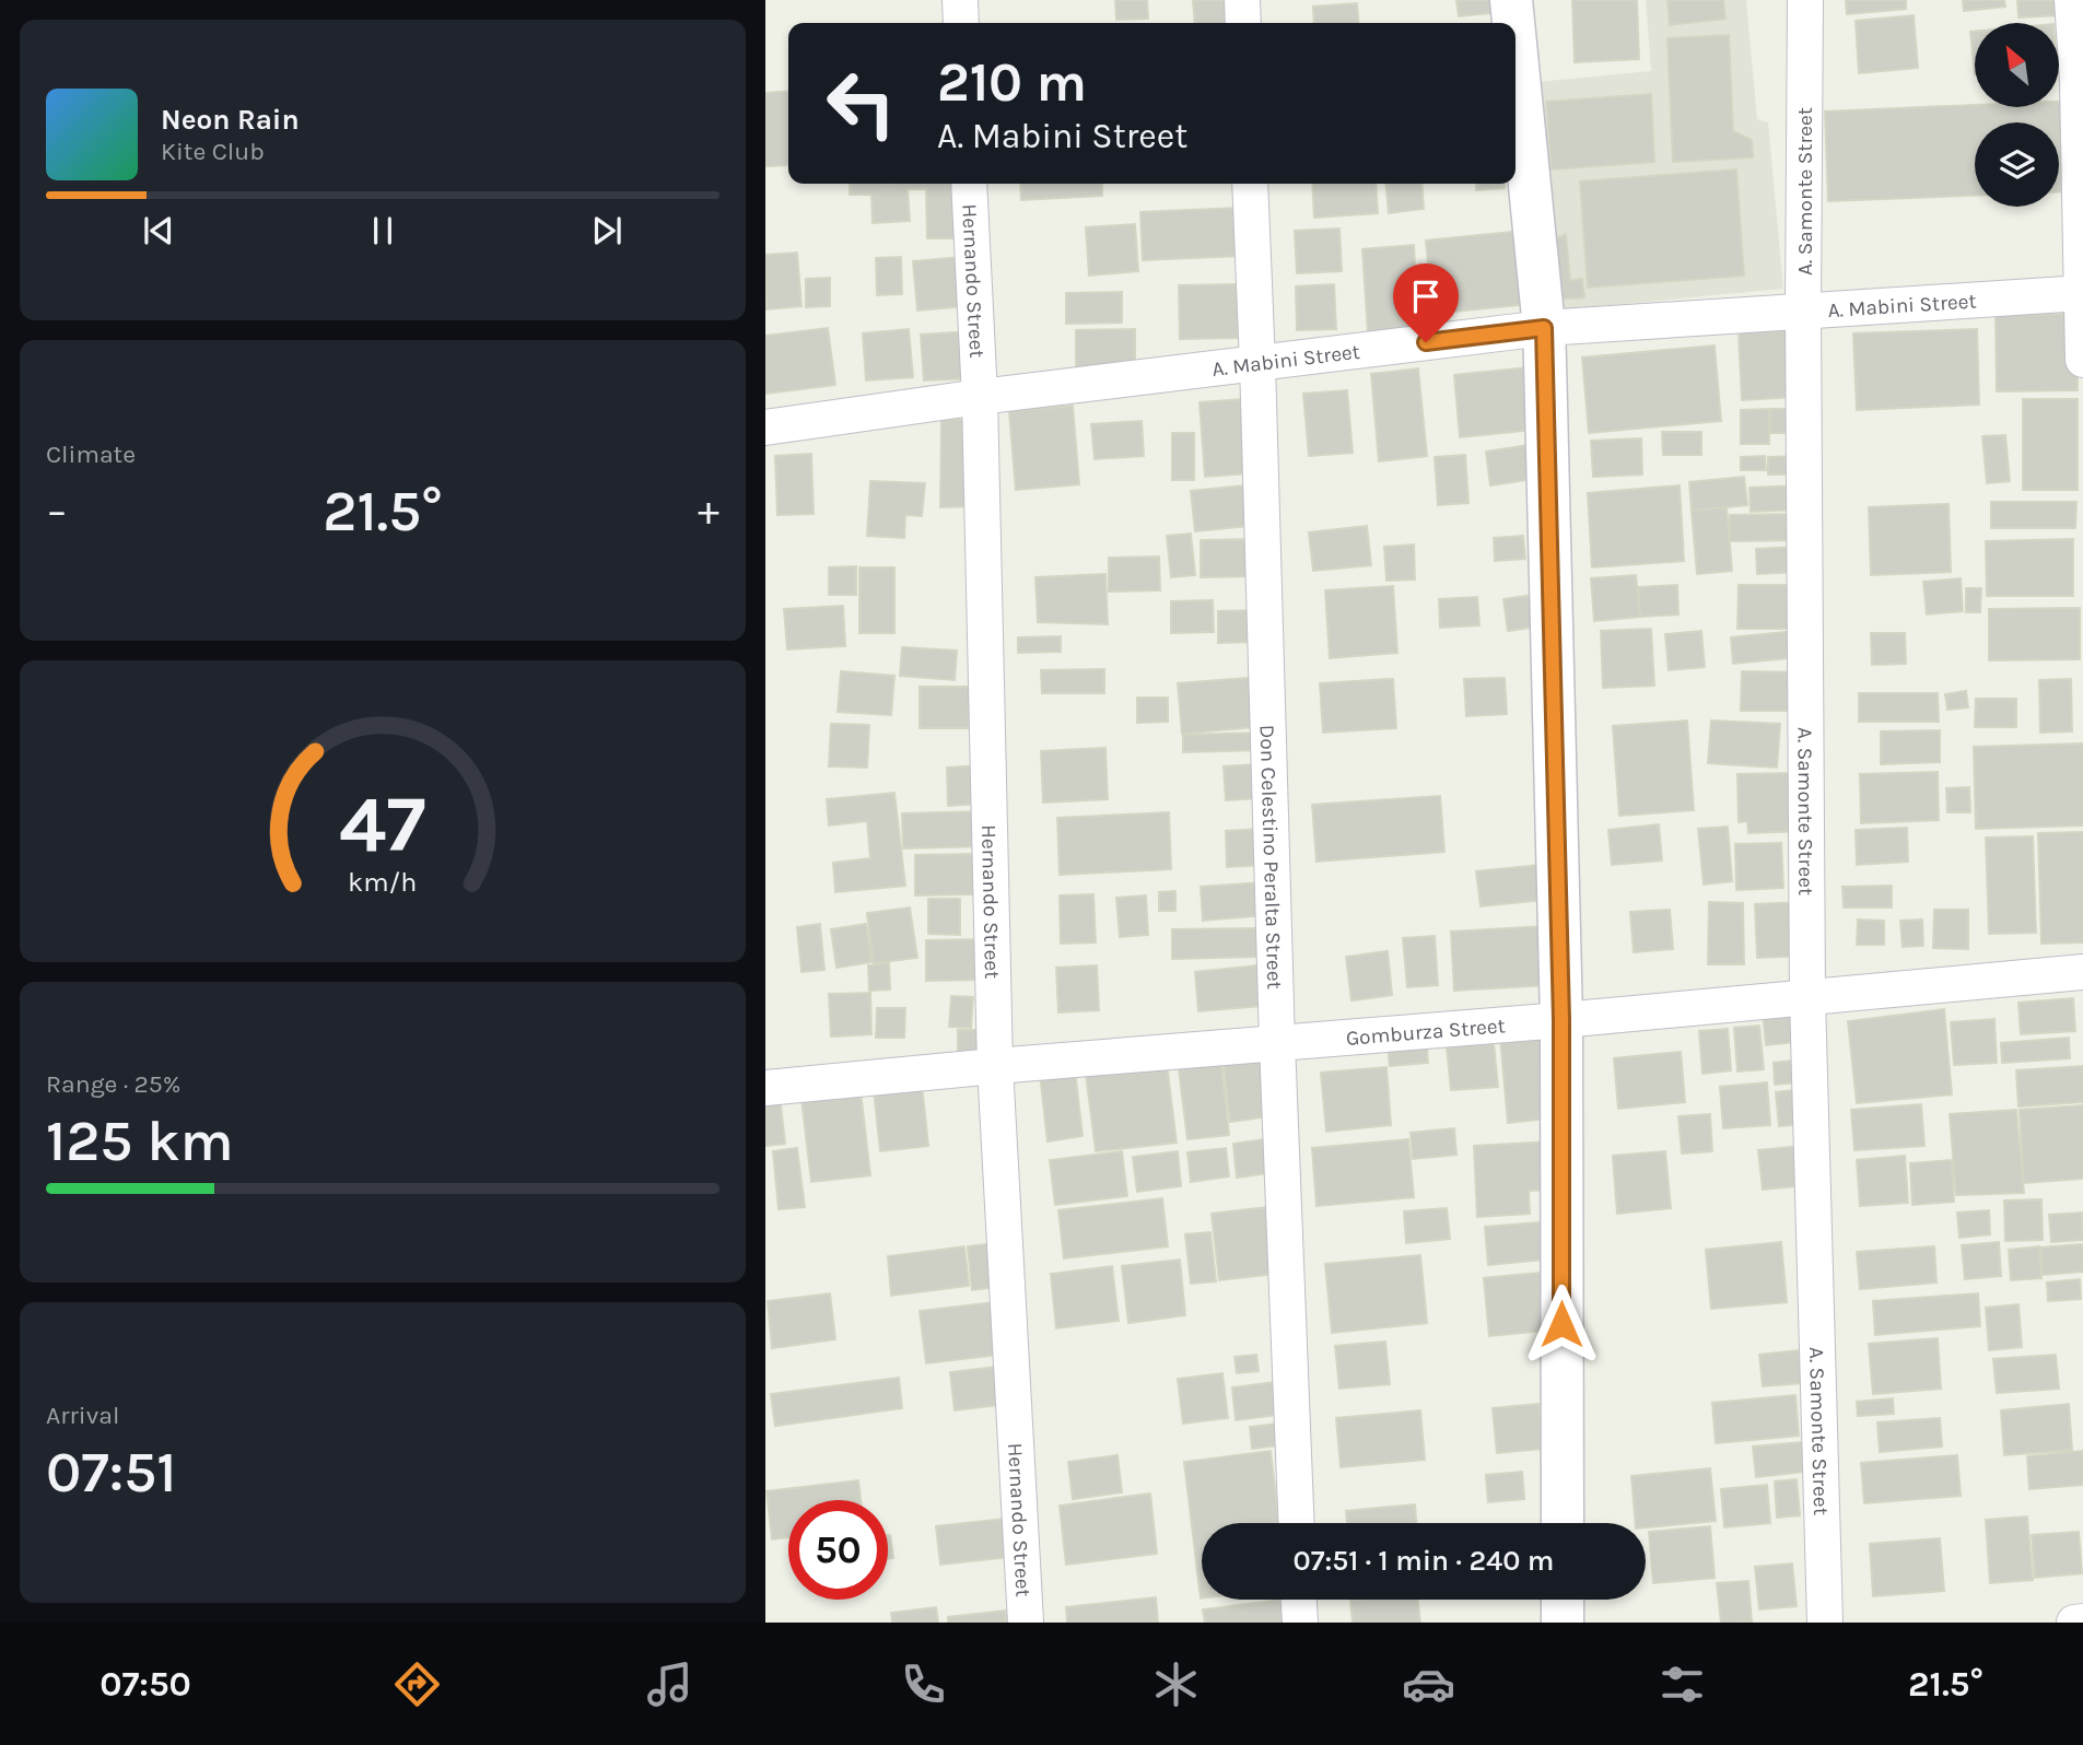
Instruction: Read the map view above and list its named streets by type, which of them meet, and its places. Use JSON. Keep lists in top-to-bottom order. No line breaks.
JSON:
{"streets":{"street":["A. Samonte Street","Hernando Street","A. Mabini Street","Don Celestino Peralta Street","Gomburza Street"]},"crossings":[["A. Samonte Street","A. Mabini Street"],["A. Samonte Street","Gomburza Street"],["Hernando Street","A. Mabini Street"],["Hernando Street","Gomburza Street"],["A. Mabini Street","Don Celestino Peralta Street"],["Don Celestino Peralta Street","Gomburza Street"]],"north":"top left","page":{"turn":["210 m","A. Mabini Street"],"song":["Neon Rain","Kite Club"],"tile":["Climate",["Range · 25%","125 km"],["Arrival","07:51"]],"heat":["−","21.5°","+"],"limit":"50","trip":"07:51 · 1 min · 240 m","tabs":["07:50","21.5°"],"gauge":["47","km/h"]}}
